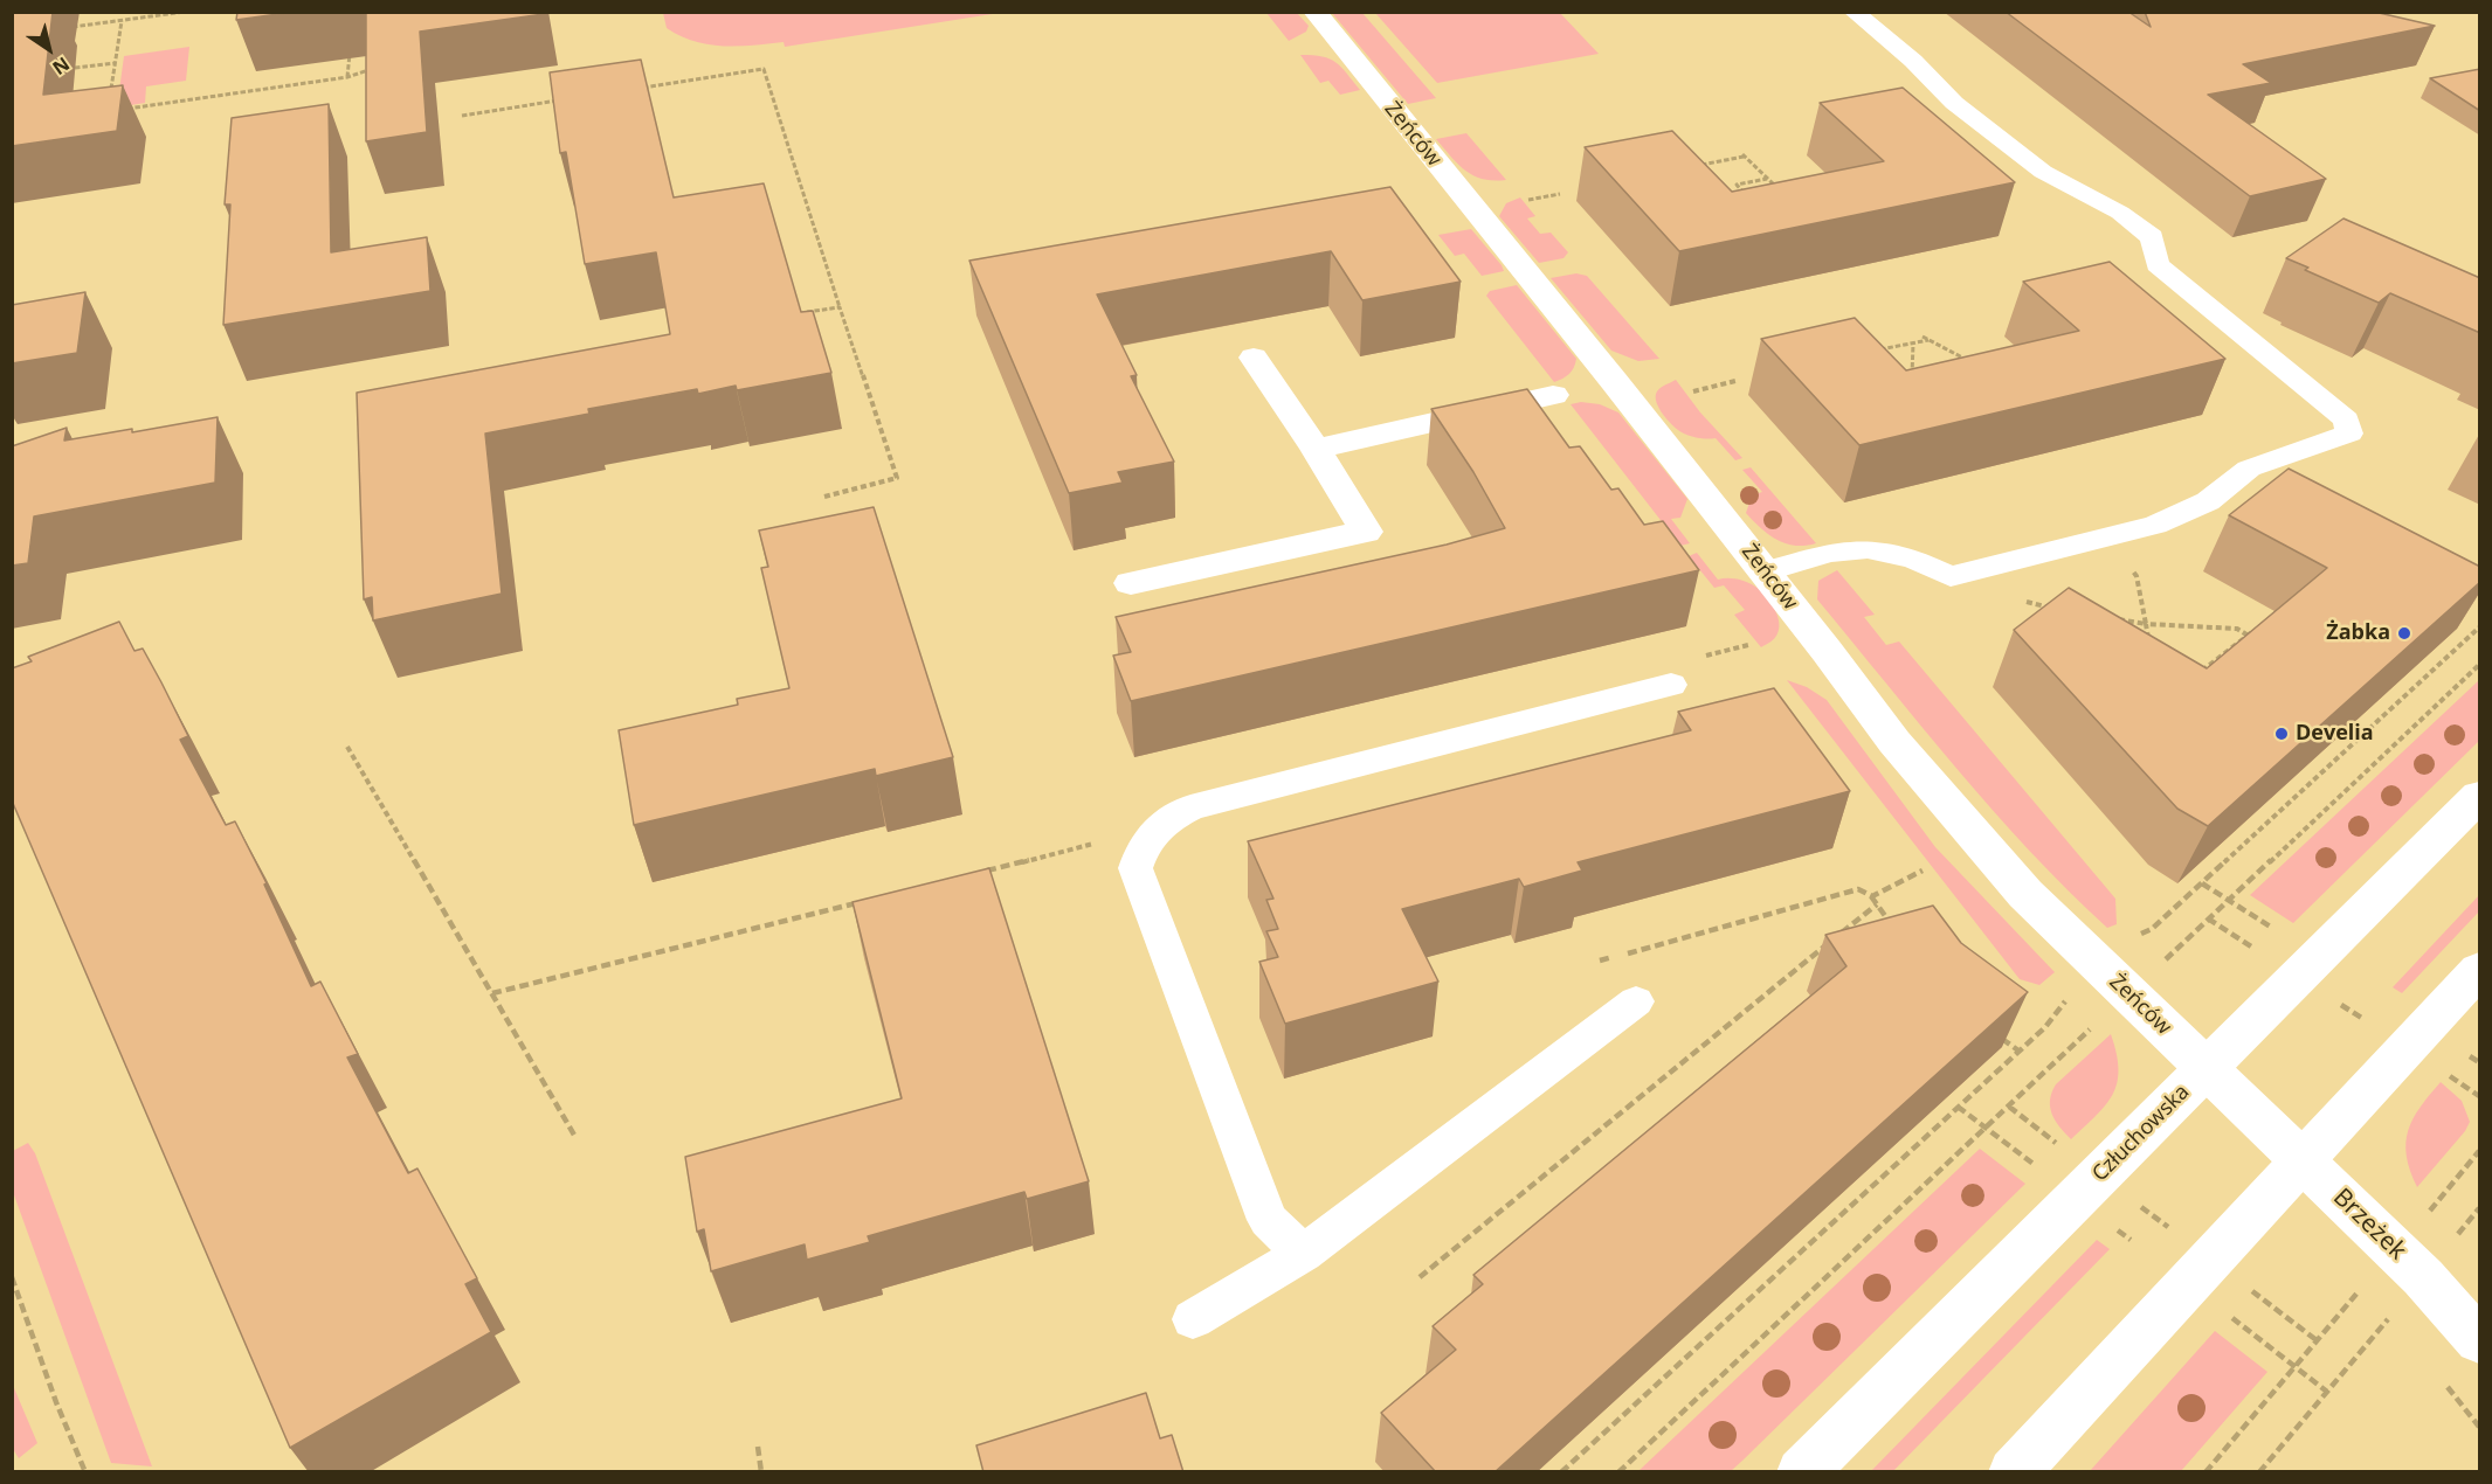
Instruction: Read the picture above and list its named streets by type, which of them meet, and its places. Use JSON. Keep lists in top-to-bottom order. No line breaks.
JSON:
{"streets":{"street":["Żeńców","Człuchowska","Brzeżek"]},"crossings":[["Żeńców","Człuchowska"],["Żeńców","Brzeżek"]],"places":["Żabka","Develia"],"north":"bottom right"}
